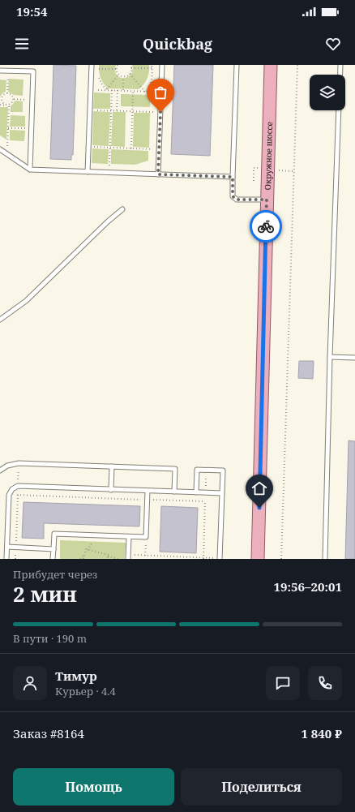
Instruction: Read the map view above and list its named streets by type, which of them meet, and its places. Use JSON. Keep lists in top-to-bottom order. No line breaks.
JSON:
{"streets":{"main road":["Окружное шоссе"]},"page":{"status":"19:54","header":"Quickbag","heading":["2 мин","Прибудет через","19:56–20:01"],"panel":["Тимур","Курьер · 4.4","Заказ #8164","1 840 ₽"],"bar":"В пути · 190 m","buttons":["Помощь","Поделиться"]}}
